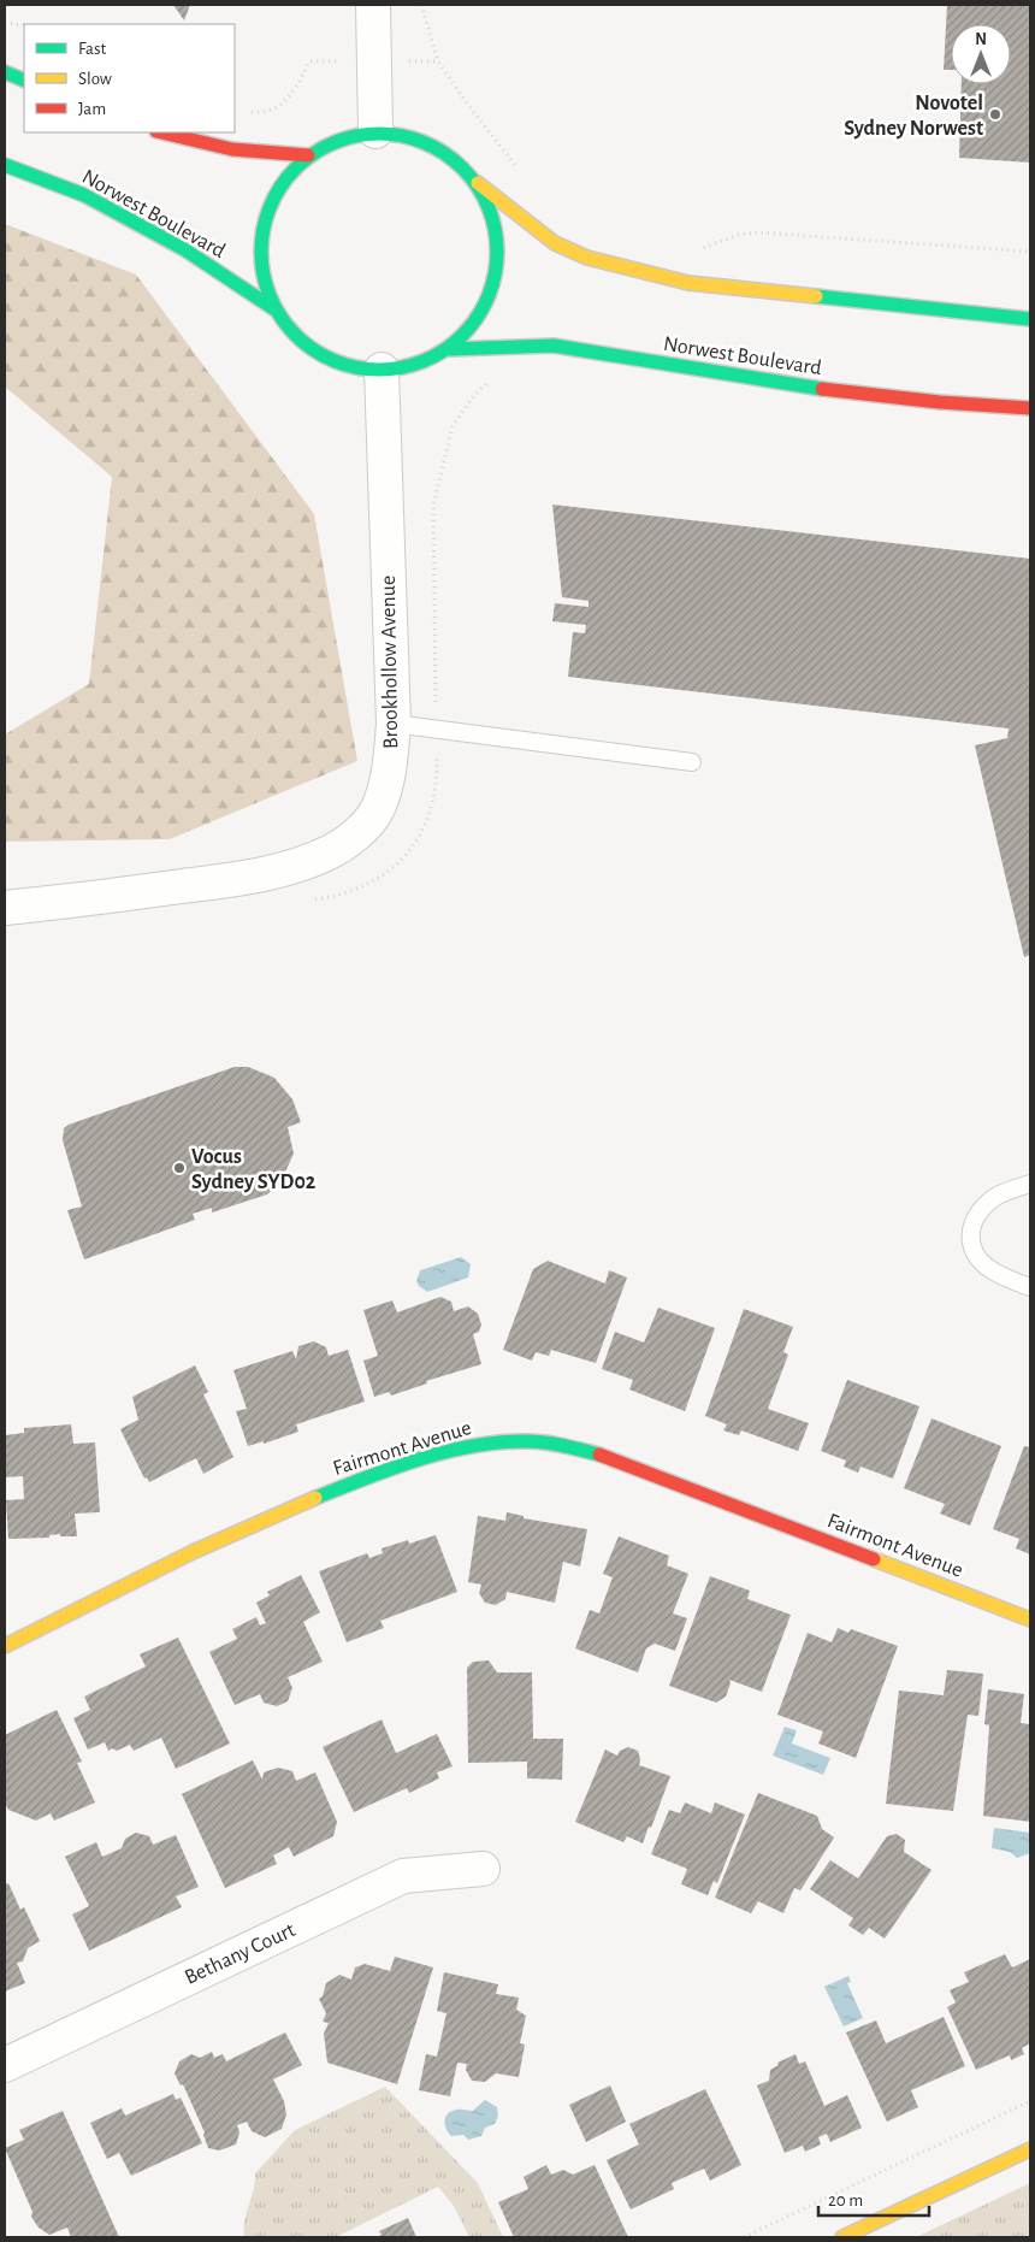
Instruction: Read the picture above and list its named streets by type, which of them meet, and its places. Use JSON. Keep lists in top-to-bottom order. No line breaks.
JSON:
{"streets":{"main road":["Norwest Boulevard","Fairmont Avenue"],"street":["Brookhollow Avenue","Bethany Court"]},"places":["Novotel Sydney Norwest","Vocus Sydney SYD02"],"legend":["Fast","Slow","Jam"],"scale_bar":"20 m","north":"top"}
